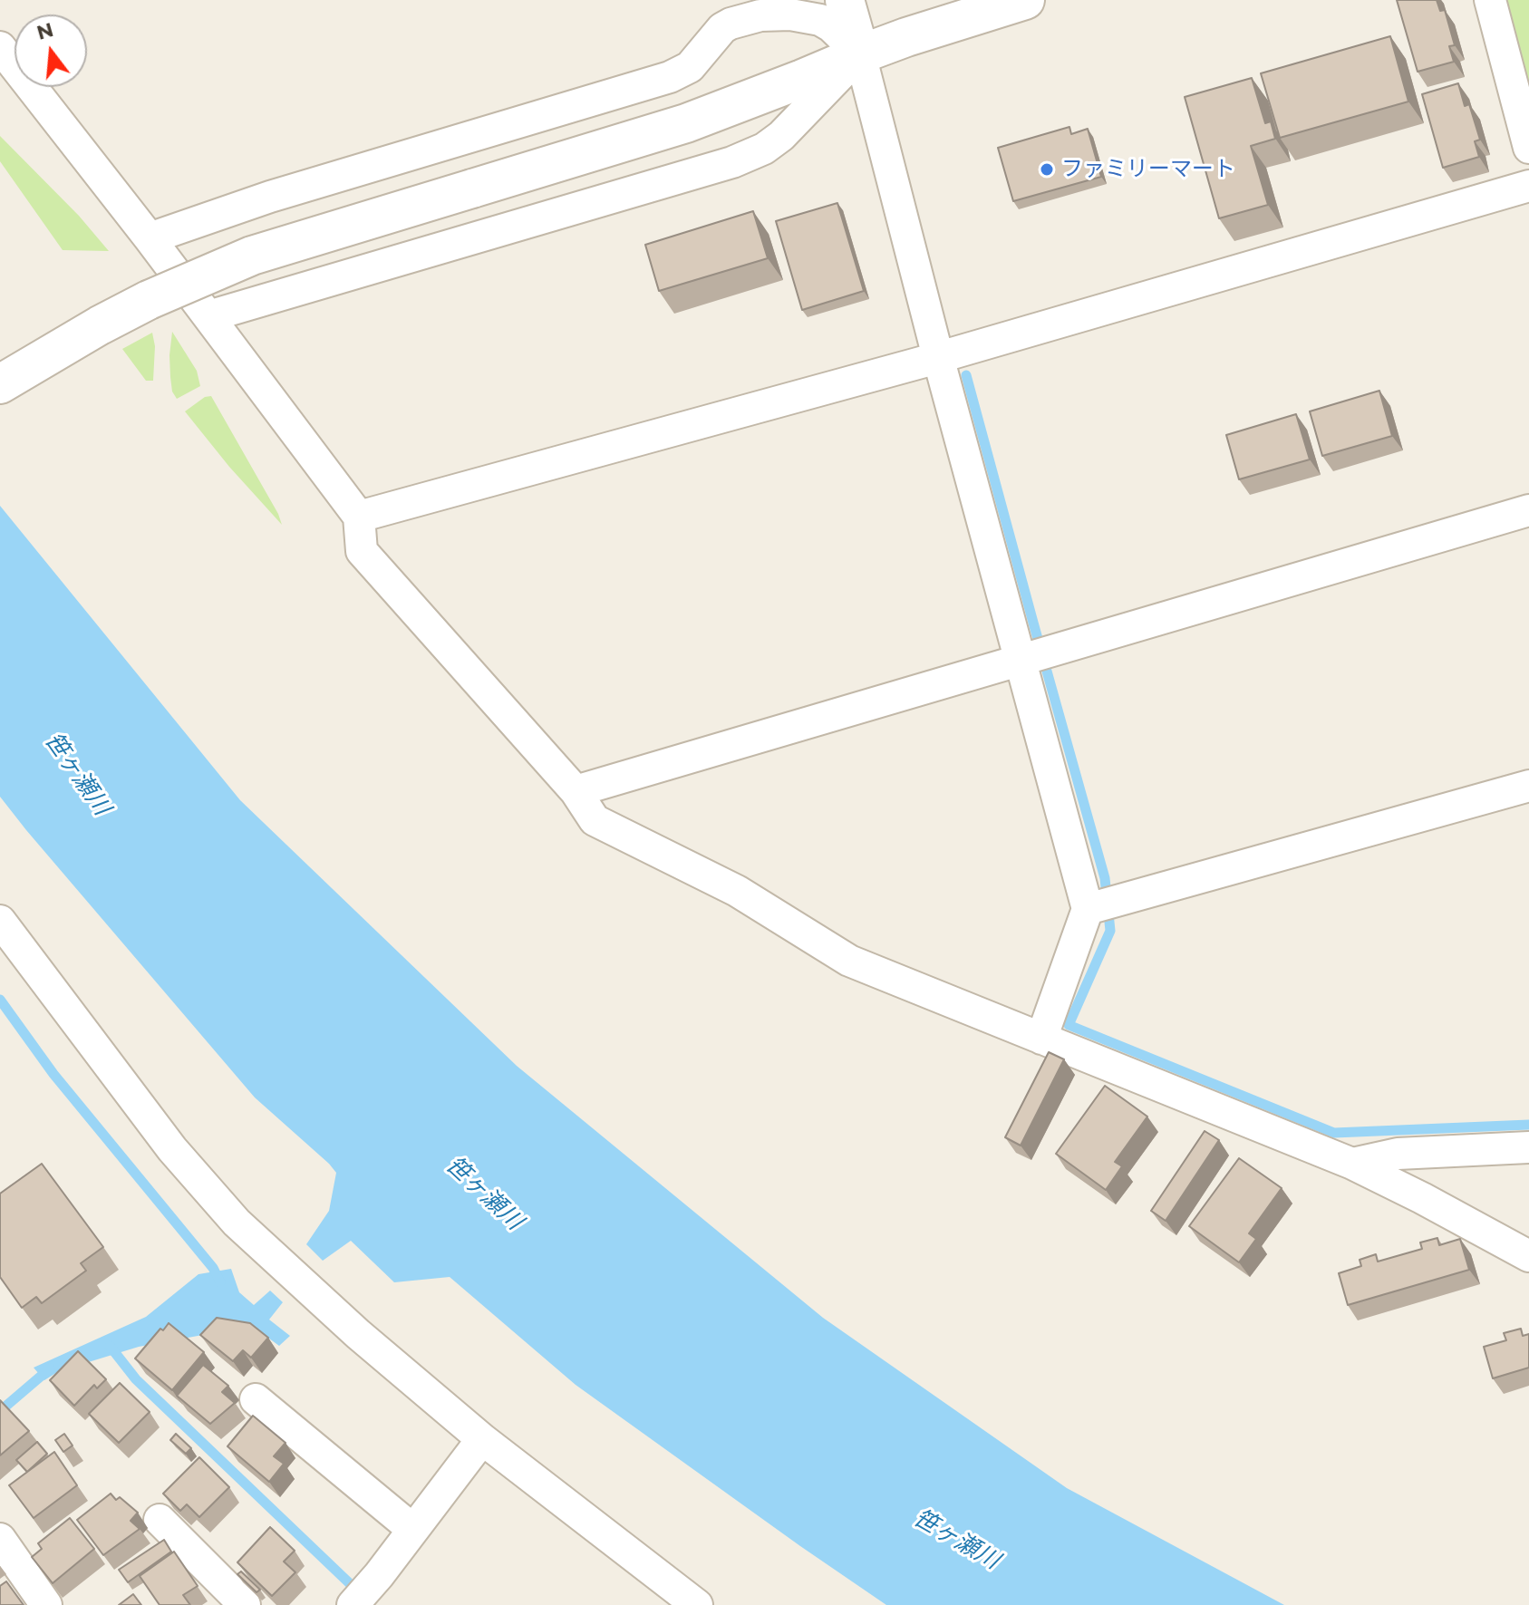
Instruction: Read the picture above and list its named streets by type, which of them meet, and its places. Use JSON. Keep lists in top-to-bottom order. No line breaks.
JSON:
{"water":["笹ヶ瀬川"],"places":["ファミリーマート"],"north":"top"}
